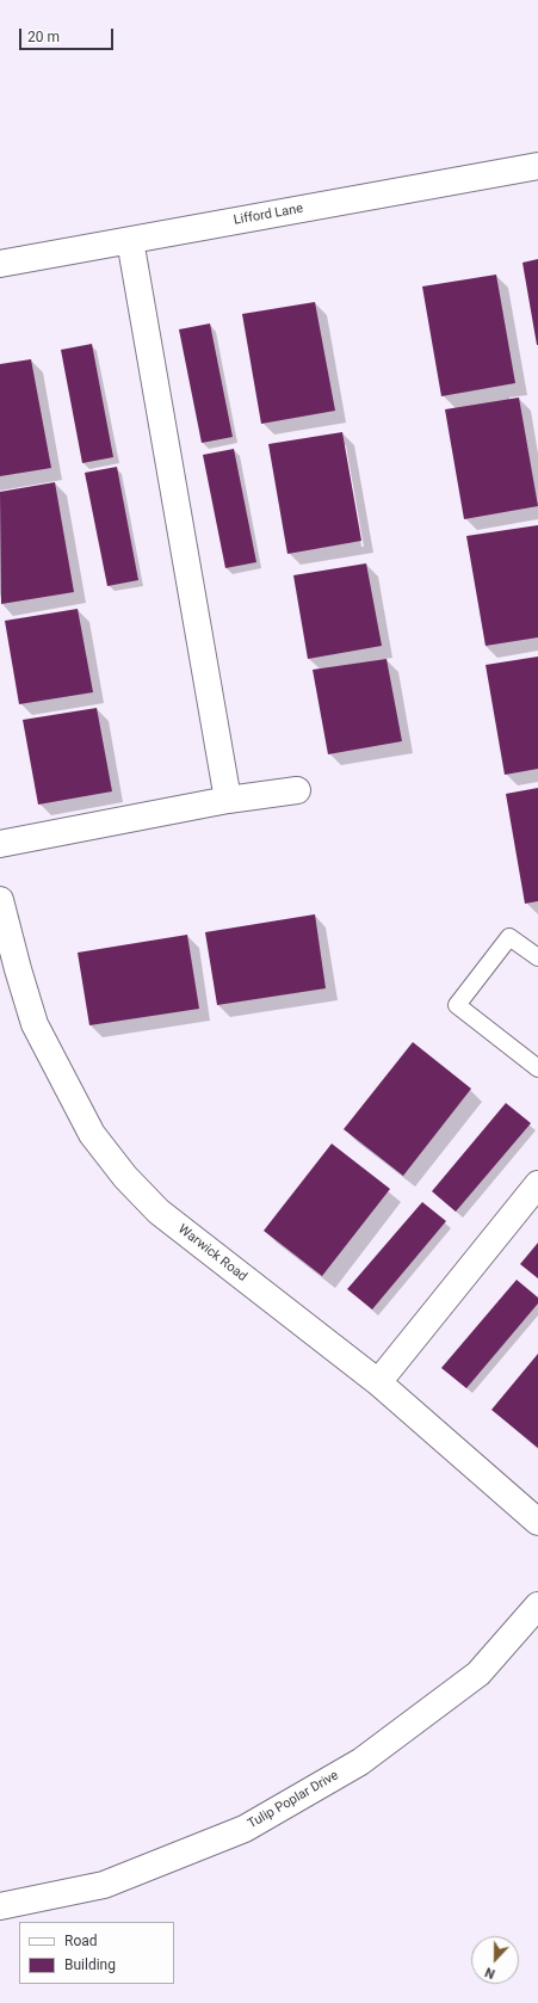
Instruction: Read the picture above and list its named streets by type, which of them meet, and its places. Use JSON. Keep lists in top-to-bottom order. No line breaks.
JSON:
{"streets":{"street":["Lifford Lane","Warwick Road","Tulip Poplar Drive"]},"legend":["Road","Building"],"scale_bar":"20 m","north":"bottom"}
